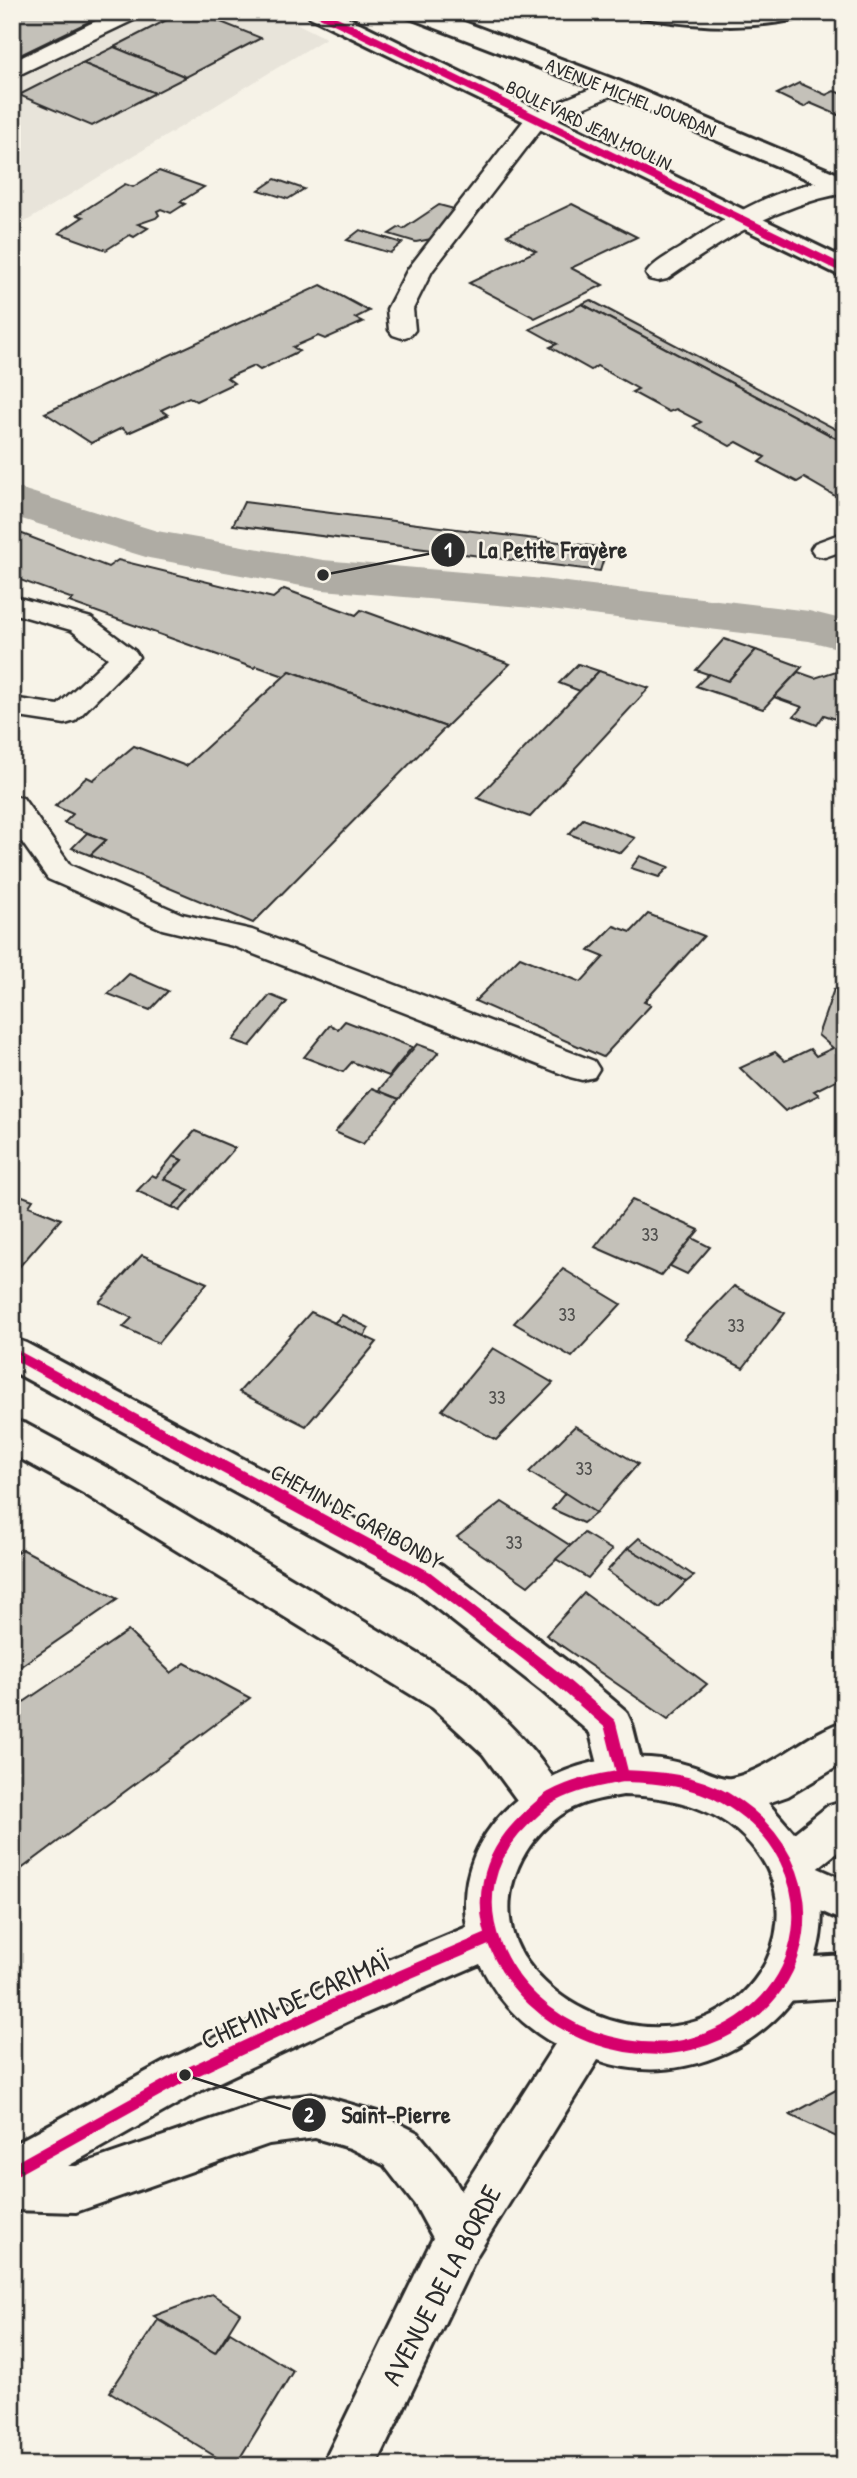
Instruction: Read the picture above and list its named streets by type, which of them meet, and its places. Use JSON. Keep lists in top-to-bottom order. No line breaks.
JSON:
{"streets":{"street":["AVENUE MICHEL JOURDAN","BOULEVARD JEAN MOULIN","CHEMIN DE GARIBONDY","CHEMIN DE CARIMAÏ","AVENUE DE LA BORDE"]},"places":["La Petite Frayère","Saint-Pierre"],"house_numbers":["33","33","33","33","33","33"]}
